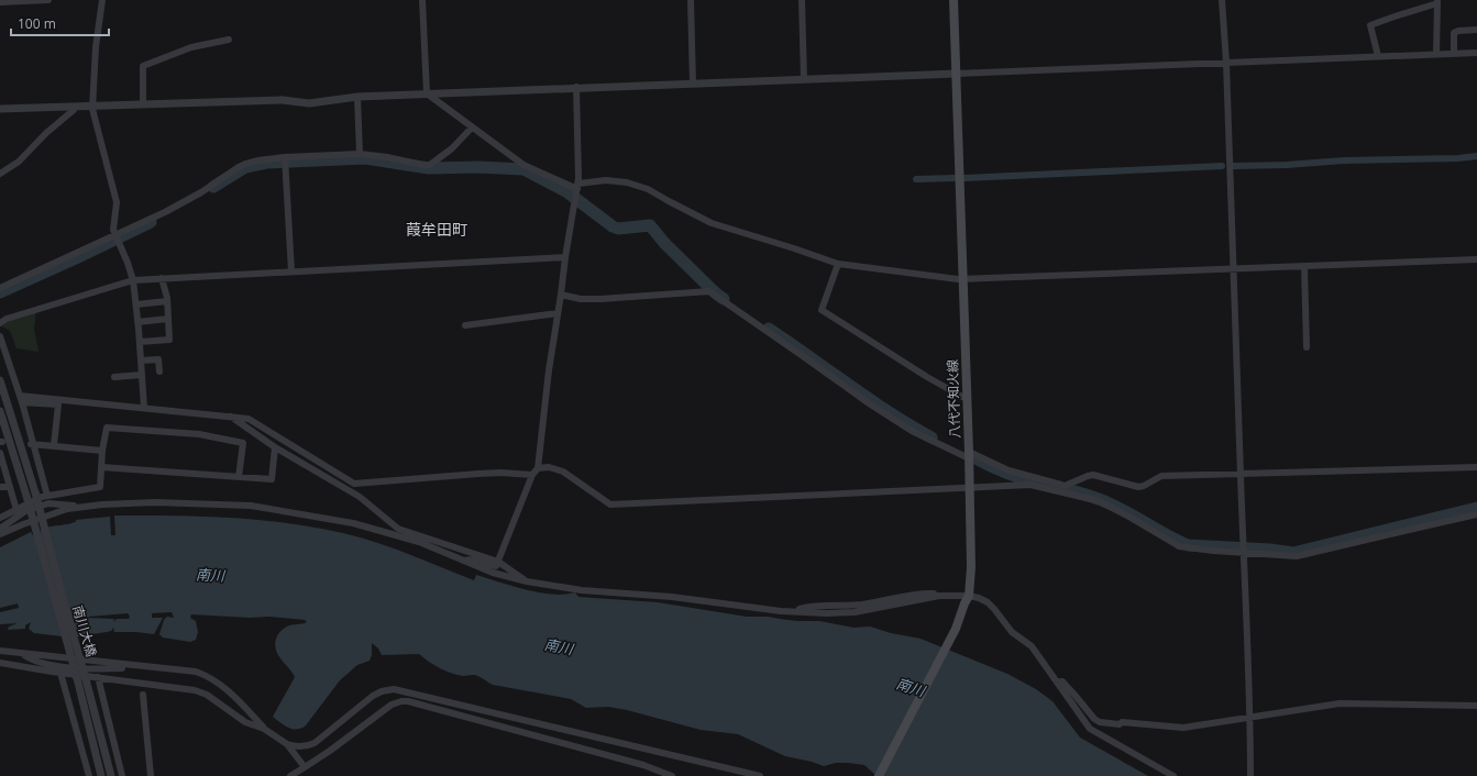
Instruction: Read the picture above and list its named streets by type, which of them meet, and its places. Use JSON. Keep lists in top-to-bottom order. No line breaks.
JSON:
{"streets":{"main road":["八代不知火線"],"street":["南川大橋"]},"districts":["葭牟田町"],"water":["南川"],"scale_bar":"100 m"}
